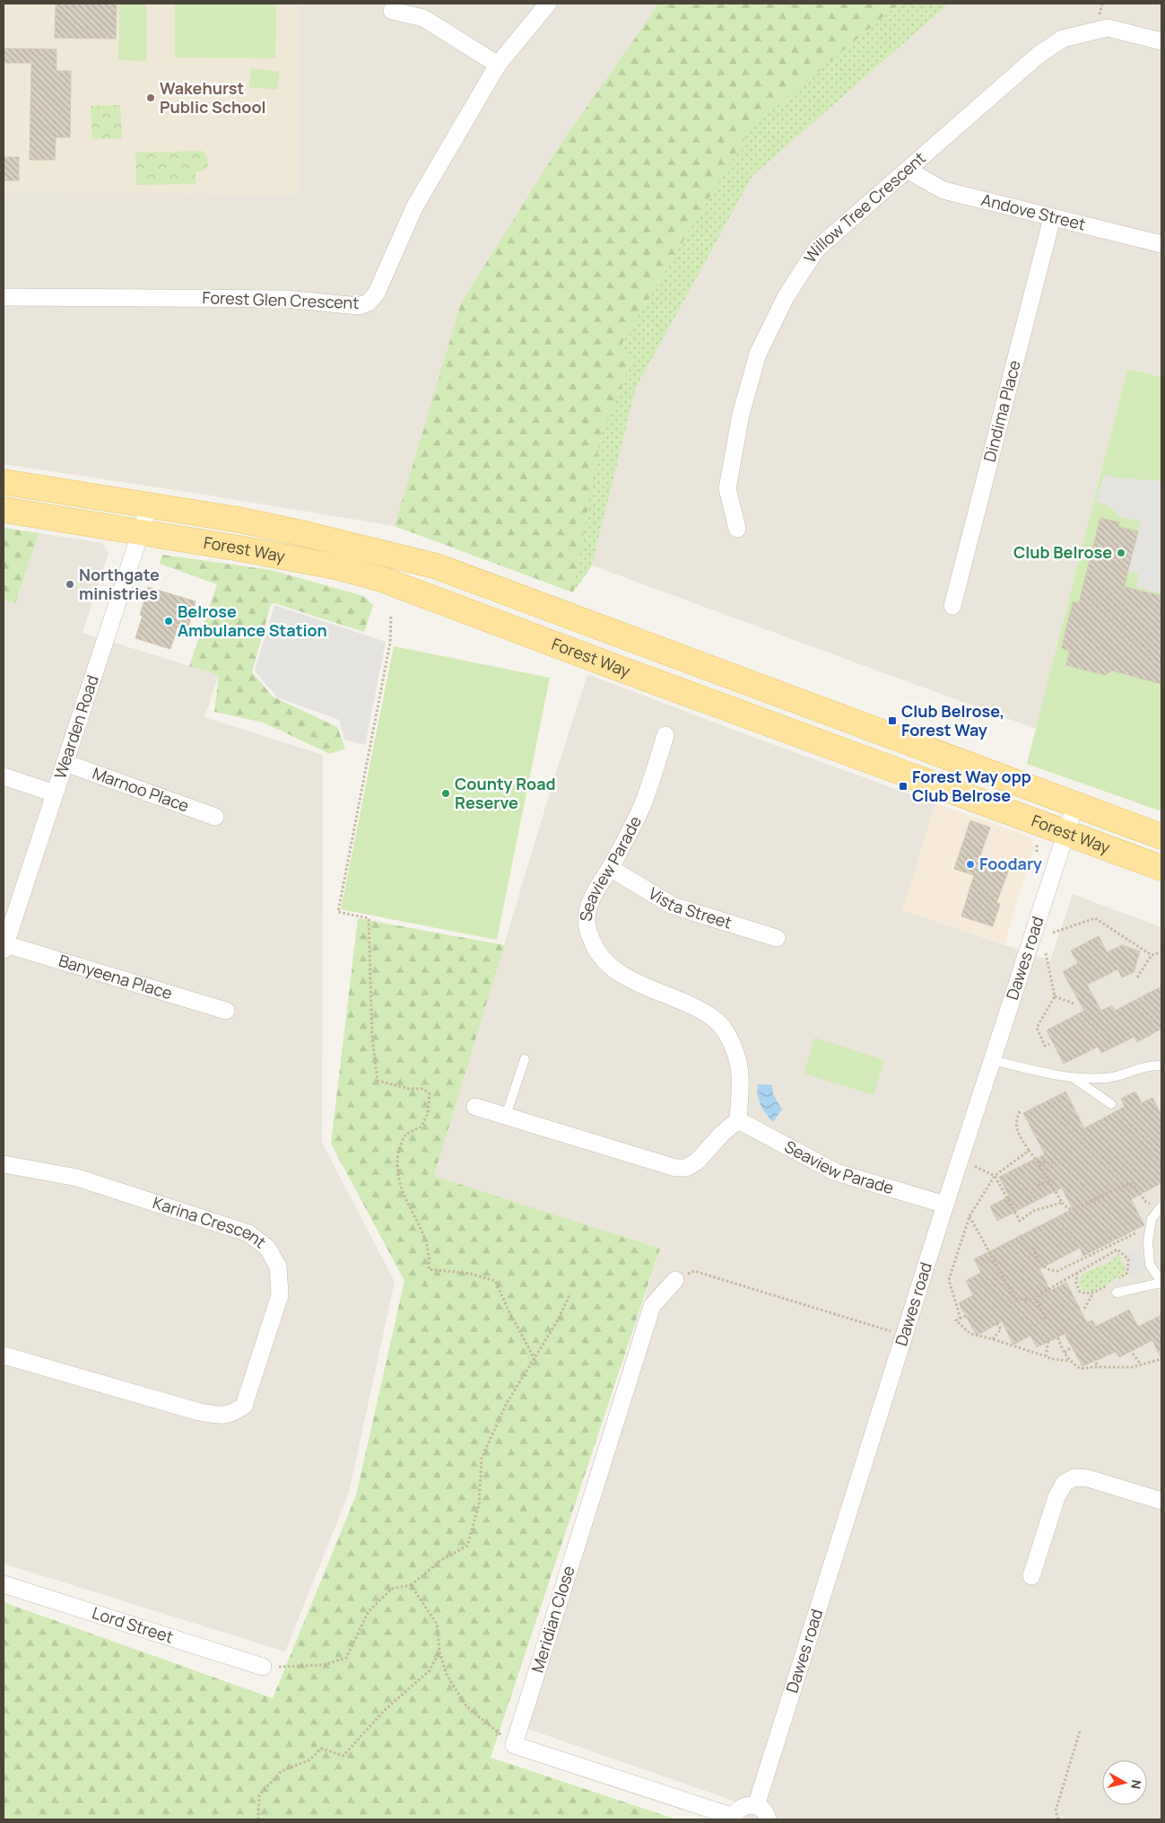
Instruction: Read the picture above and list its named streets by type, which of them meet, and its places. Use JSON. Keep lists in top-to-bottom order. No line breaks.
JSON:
{"streets":{"main road":["Forest Way"],"street":["Willow Tree Crescent","Andove Street","Forest Glen Crescent","Dindima Place","Wearden Road","Marnoo Place","Seaview Parade","Vista Street","Dawes road","Banyeena Place","Karina Crescent","Meridian Close","Lord Street"]},"crossings":[["Willow Tree Crescent","Andove Street"],["Andove Street","Dindima Place"],["Forest Way","Wearden Road"],["Forest Way","Dawes road"],["Wearden Road","Marnoo Place"],["Wearden Road","Banyeena Place"],["Seaview Parade","Vista Street"],["Seaview Parade","Dawes road"]],"places":{"other":["Wakehurst Public School","Club Belrose","Northgate ministries","Belrose Ambulance Station","County Road Reserve","Foodary"],"transit":["Club Belrose, Forest Way","Forest Way opp Club Belrose"]},"north":"right"}
